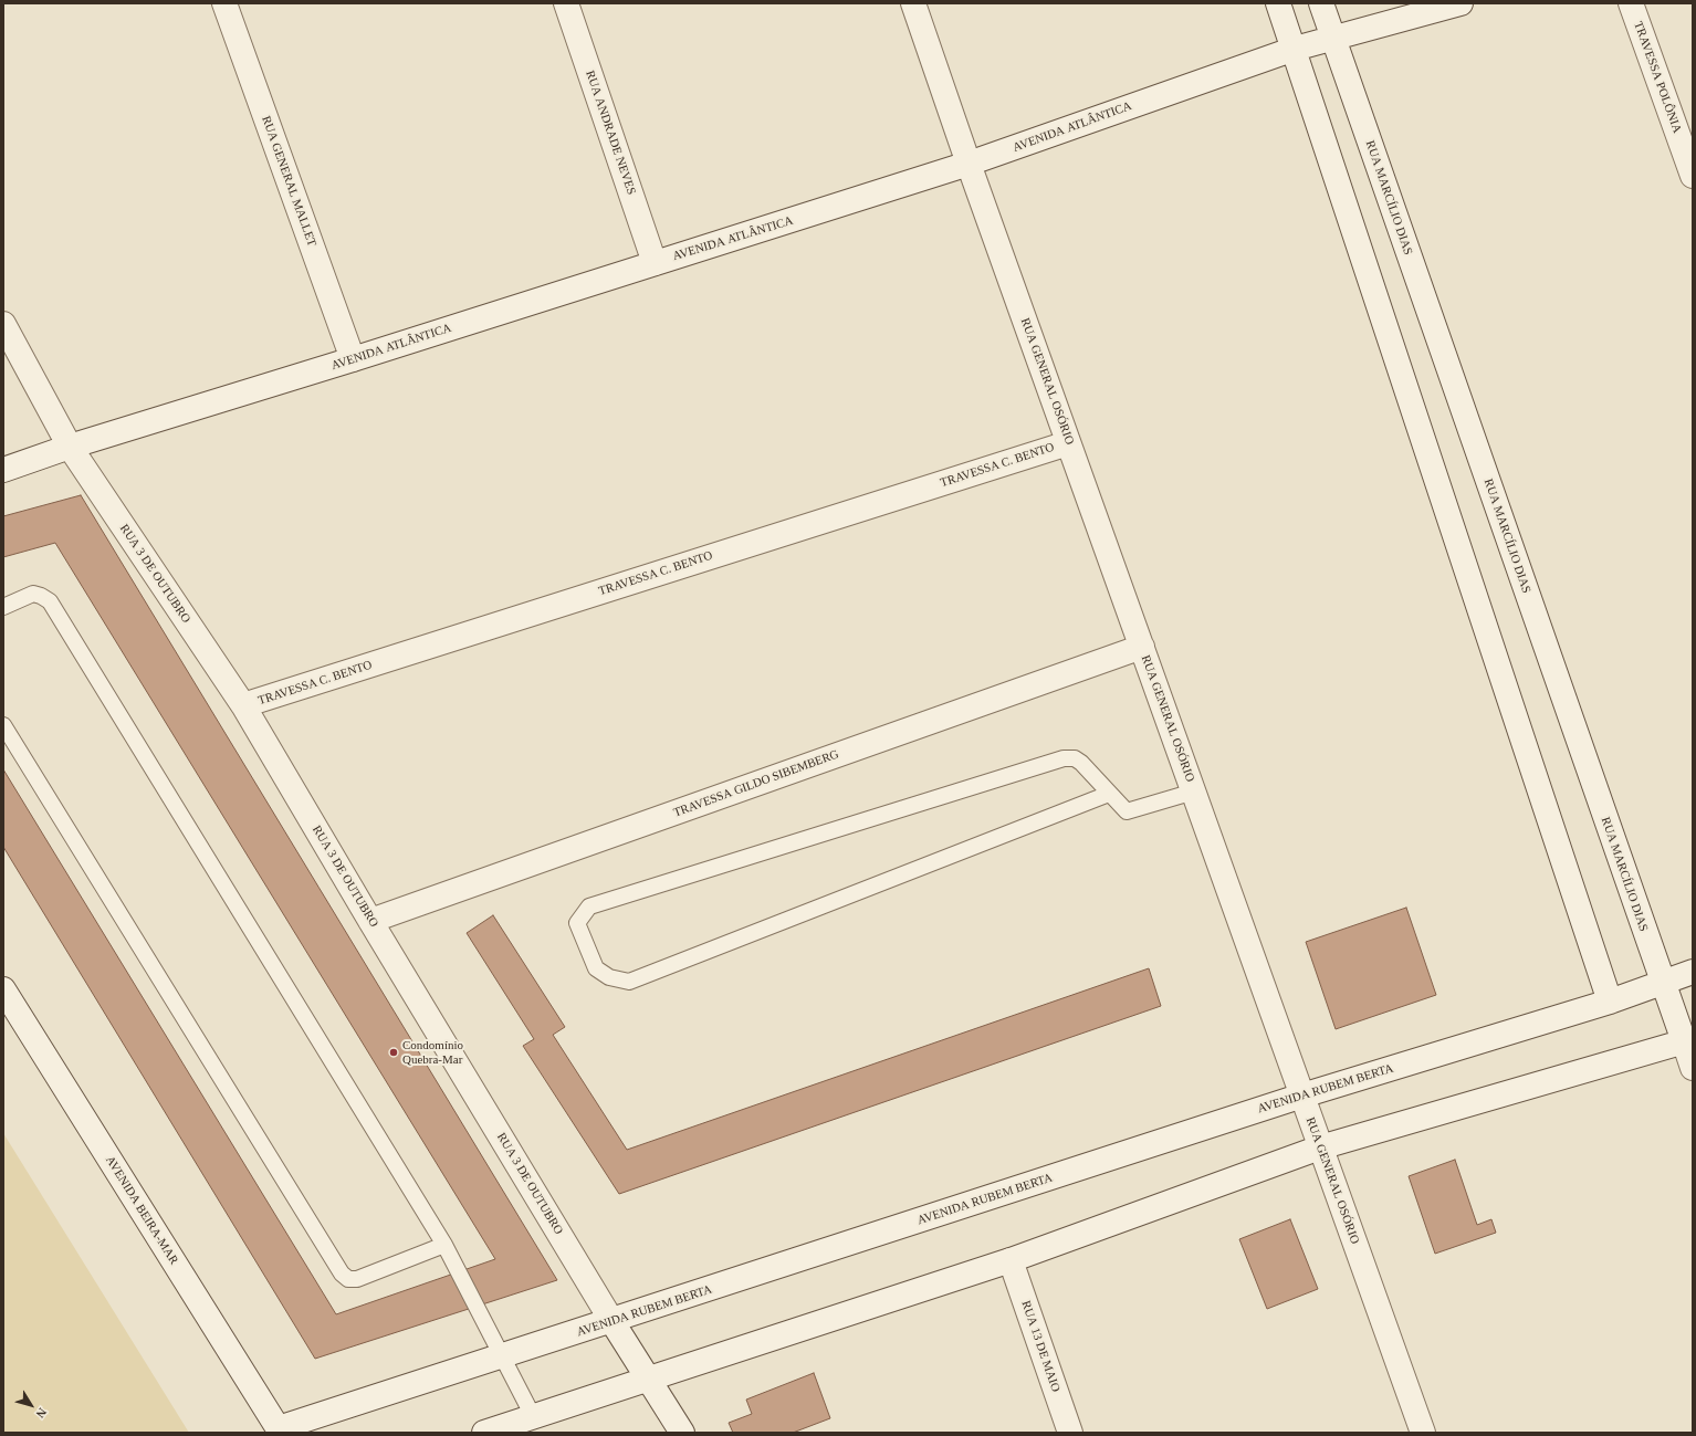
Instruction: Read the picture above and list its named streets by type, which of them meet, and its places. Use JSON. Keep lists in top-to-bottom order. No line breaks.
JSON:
{"streets":{"street":["TRAVESSA POLÔNIA","AVENIDA ATLÂNTICA","RUA ANDRADE NEVES","RUA GENERAL MALLET","RUA MARCÍLIO DIAS","RUA GENERAL OSÓRIO","TRAVESSA C. BENTO","RUA 3 DE OUTUBRO","TRAVESSA GILDO SIBEMBERG","AVENIDA RUBEM BERTA","AVENIDA BEIRA-MAR","RUA 13 DE MAIO"]},"crossings":[["AVENIDA ATLÂNTICA","RUA ANDRADE NEVES"],["AVENIDA ATLÂNTICA","RUA GENERAL MALLET"],["AVENIDA ATLÂNTICA","RUA MARCÍLIO DIAS"],["AVENIDA ATLÂNTICA","RUA GENERAL OSÓRIO"],["AVENIDA ATLÂNTICA","RUA 3 DE OUTUBRO"],["RUA MARCÍLIO DIAS","AVENIDA RUBEM BERTA"],["RUA GENERAL OSÓRIO","TRAVESSA C. BENTO"],["RUA GENERAL OSÓRIO","TRAVESSA GILDO SIBEMBERG"],["RUA GENERAL OSÓRIO","AVENIDA RUBEM BERTA"],["TRAVESSA C. BENTO","RUA 3 DE OUTUBRO"],["RUA 3 DE OUTUBRO","TRAVESSA GILDO SIBEMBERG"],["RUA 3 DE OUTUBRO","AVENIDA RUBEM BERTA"],["AVENIDA RUBEM BERTA","AVENIDA BEIRA-MAR"]],"places":["Condomínio Quebra-Mar"],"north":"bottom right"}
